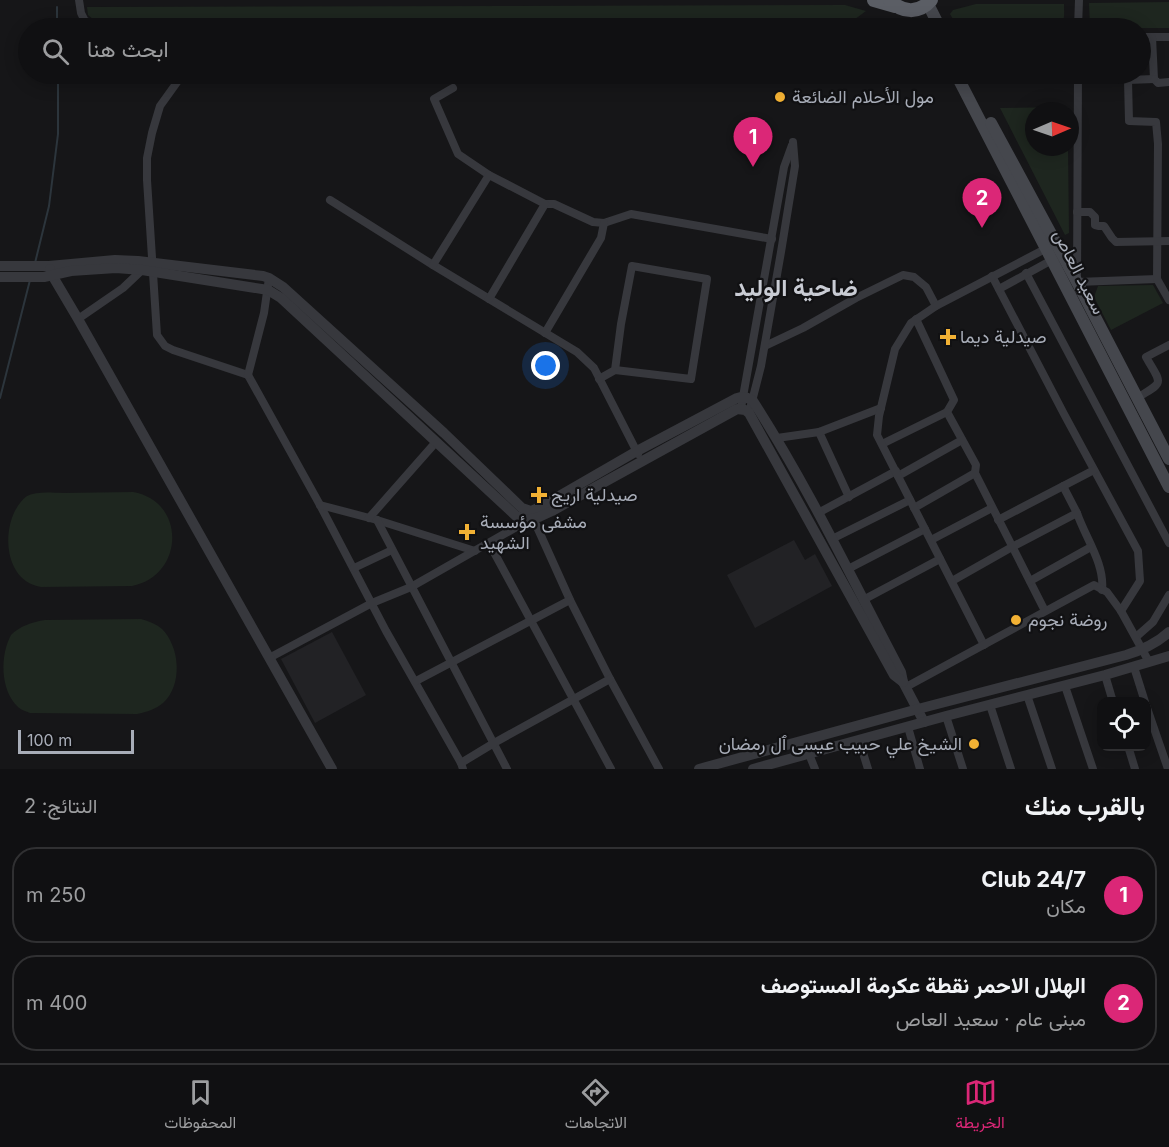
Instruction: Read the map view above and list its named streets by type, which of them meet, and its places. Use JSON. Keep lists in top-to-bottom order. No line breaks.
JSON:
{"streets":{"main road":["سعيد العاص"]},"districts":["ضاحية الوليد"],"places":{"other":["مول الأحلام الضائعة","روضة نجوم","الشيخ علي حبيب عيسى ٱل رمضان"],"health":["صيدلية ديما","صيدلية اريج","مشفى مؤسسة الشهيد"]},"scale_bar":"100 m","north":"right","page":{"search":"ابحث هنا","pins":["1","2"],"scale":"100 m","heading":["بالقرب منك","النتائج: 2"],"list":[{"mark":"1","name":"Club 24/7","note":"مكان","value":"250 m"},{"mark":"2","name":"الهلال الاحمر نقطة عكرمة المستوصف","note":"مبنى عام · سعيد العاص","value":"400 m"}],"nav":["الخريطة","الاتجاهات","المحفوظات"]}}
